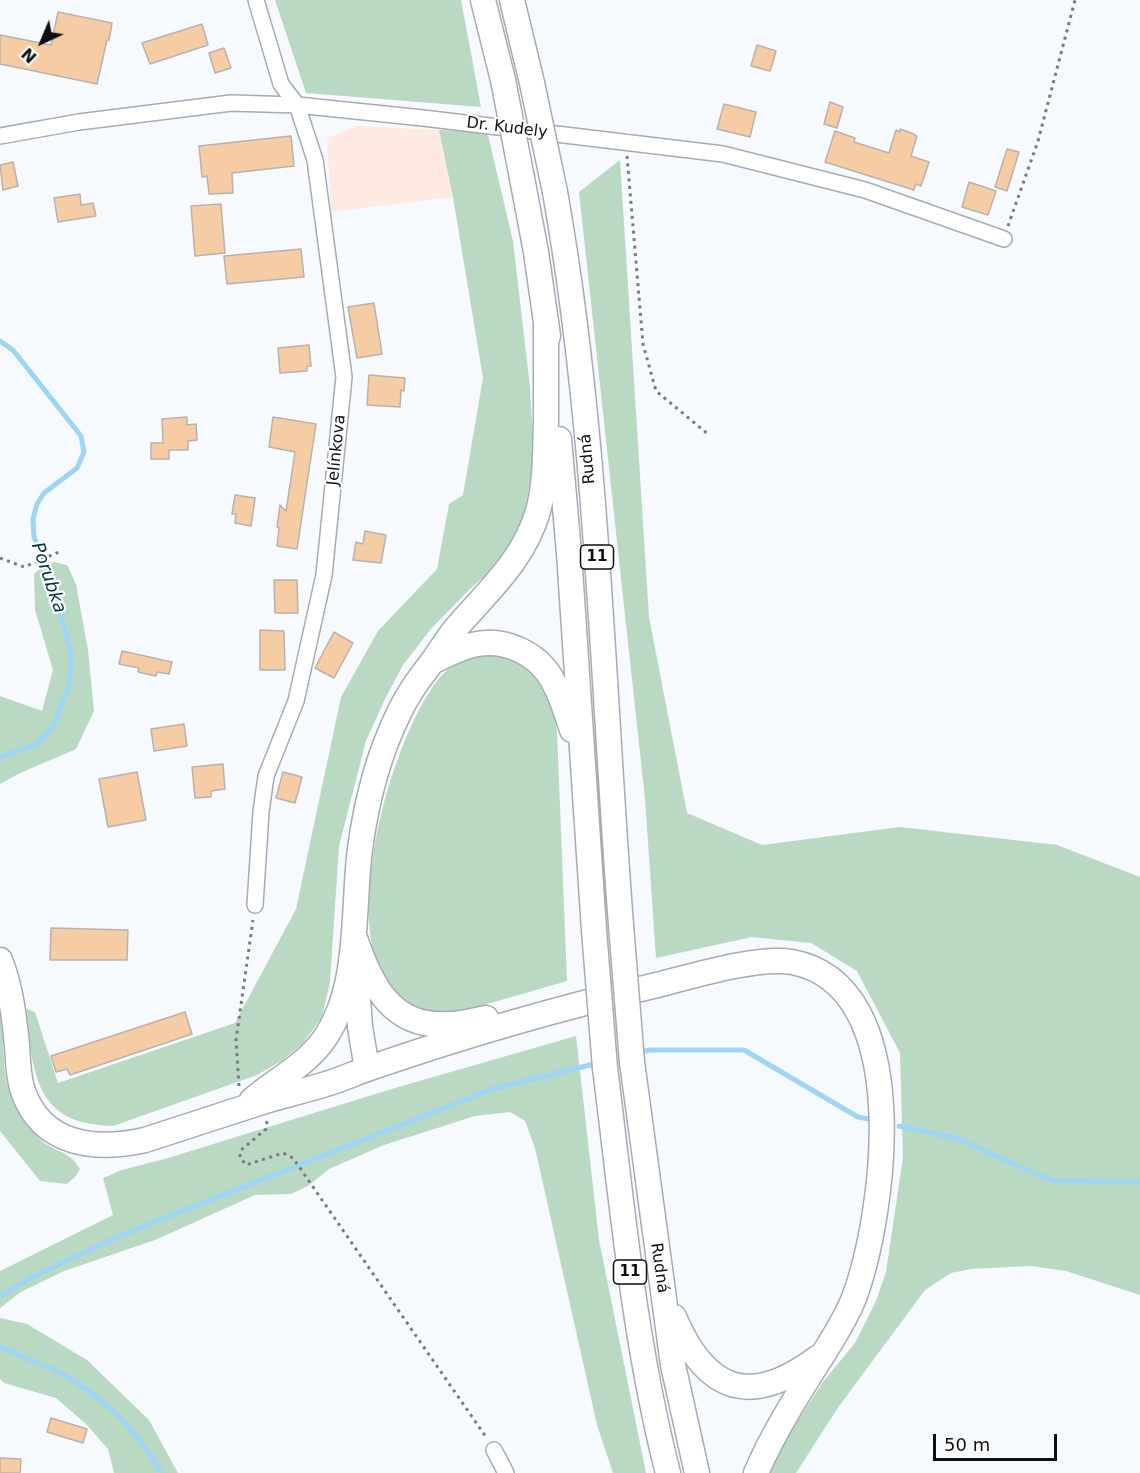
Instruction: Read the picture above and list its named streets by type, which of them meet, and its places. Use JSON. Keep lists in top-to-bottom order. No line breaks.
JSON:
{"streets":{"highway":["Rudná","11"],"street":["Dr. Kudely","Jelínkova"]},"crossings":[["Dr. Kudely","Jelínkova"]],"water":["Porubka"],"scale_bar":"50 m","north":"bottom left"}
